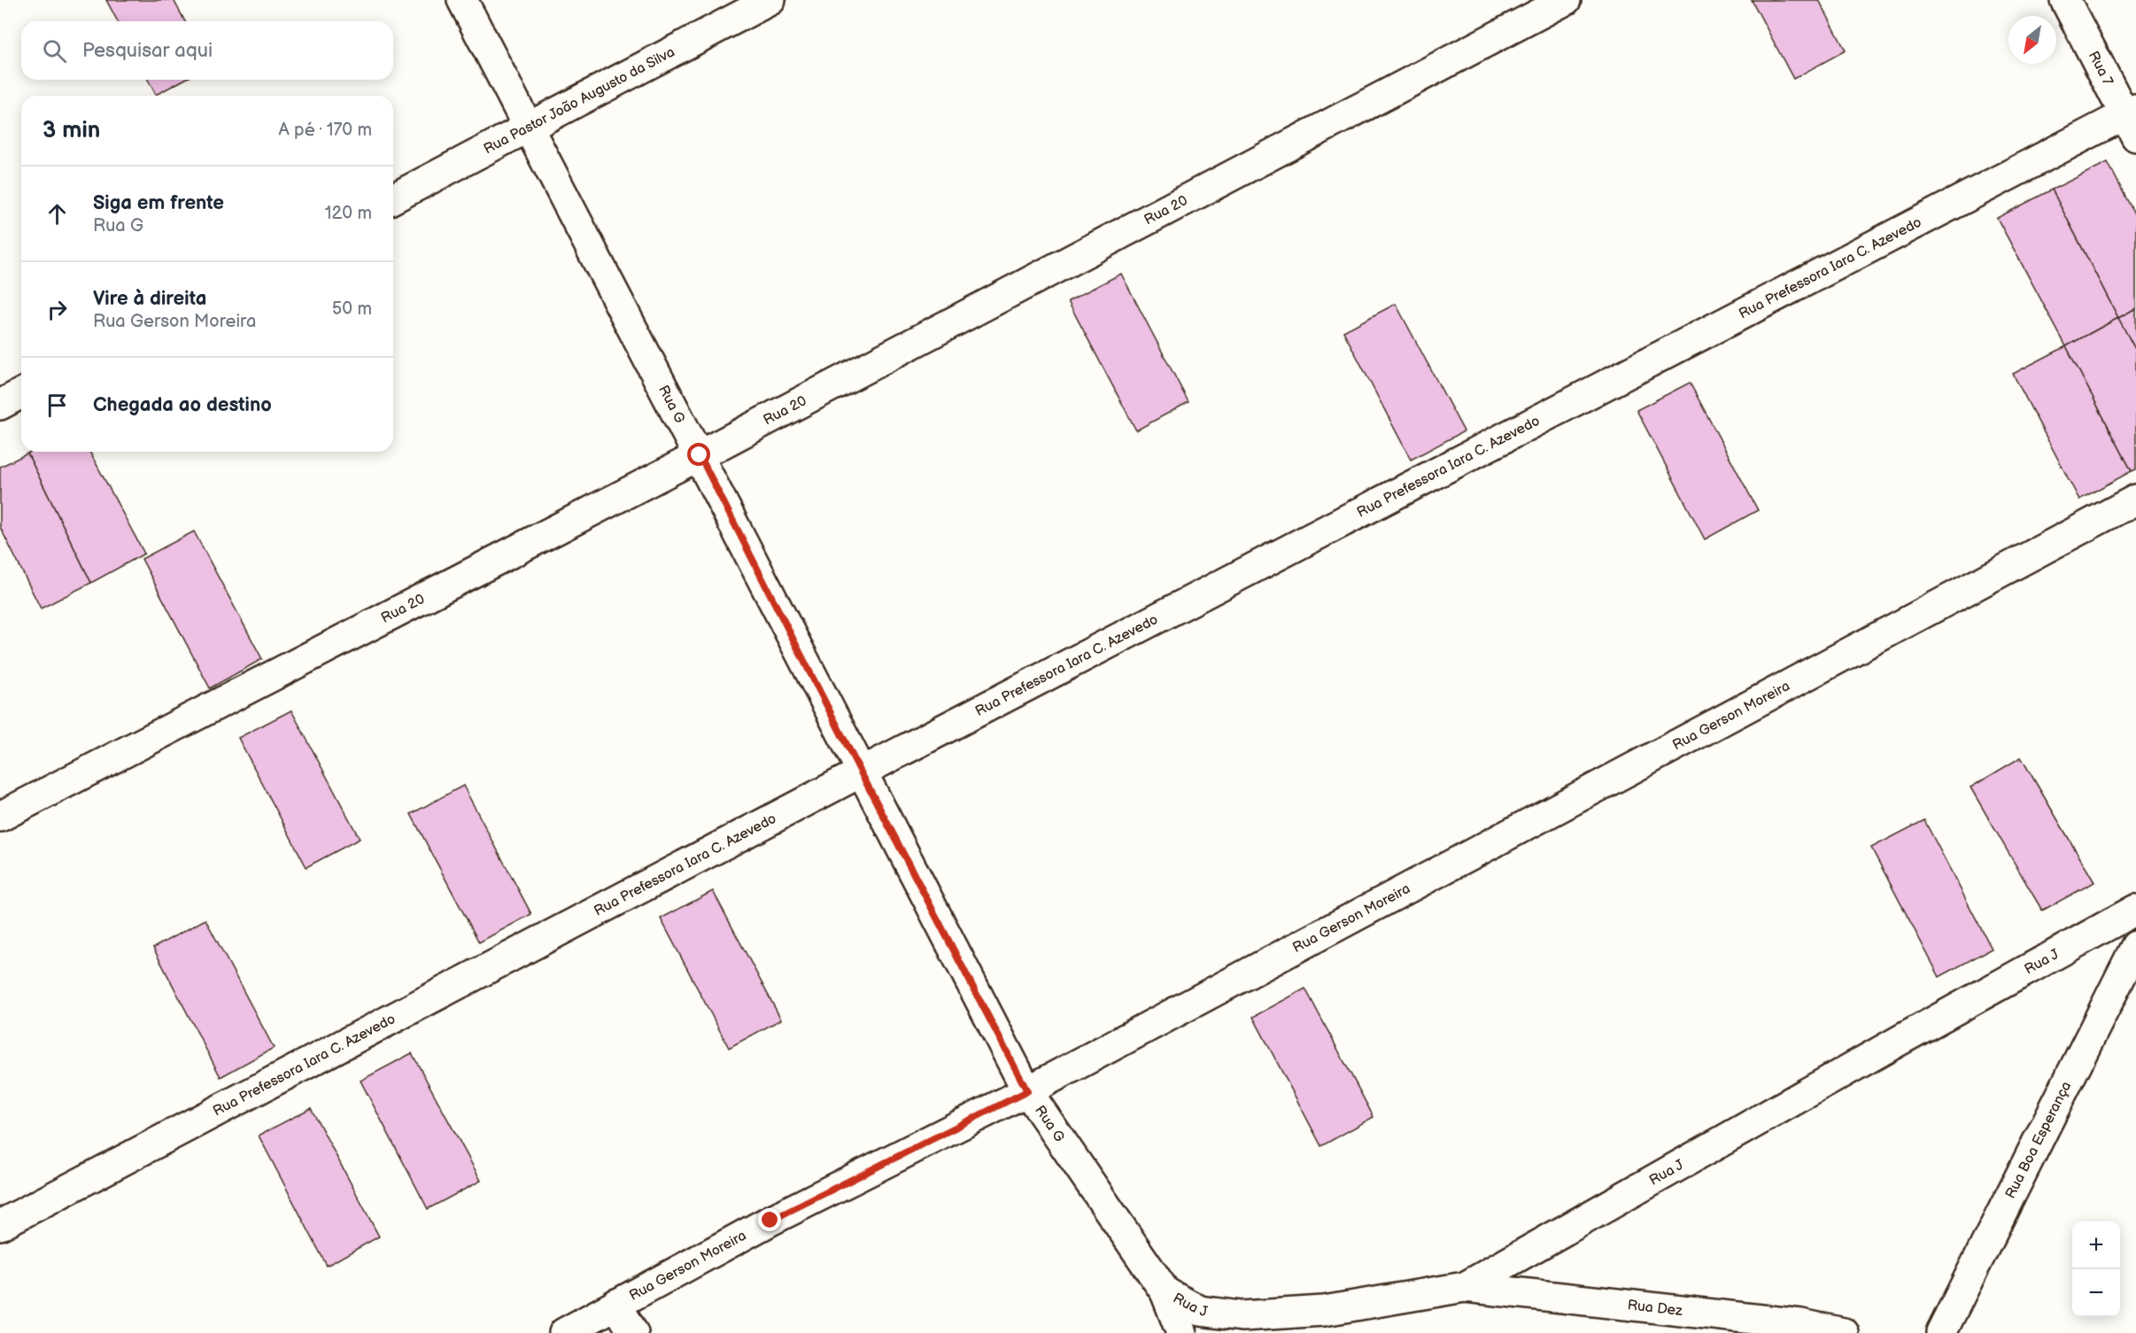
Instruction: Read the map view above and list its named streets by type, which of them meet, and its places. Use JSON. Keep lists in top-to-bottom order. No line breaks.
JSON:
{"streets":{"street":["Rua 7","Rua Pastor João Augusto da Silva","Rua 20","Rua Prefessora Iara C. Azevedo","Rua G","Rua Gerson Moreira","Rua J","Rua Boa Esperança","Rua Dez"]},"crossings":[["Rua 7","Rua Prefessora Iara C. Azevedo"],["Rua Pastor João Augusto da Silva","Rua G"],["Rua 20","Rua G"],["Rua Prefessora Iara C. Azevedo","Rua G"],["Rua G","Rua Gerson Moreira"],["Rua G","Rua J"],["Rua J","Rua Dez"]],"north":"bottom left","page":{"search":"Pesquisar aqui","heading":["3 min","A pé · 170 m"],"list":[["Siga em frente","Rua G","120 m"],["Vire à direita","Rua Gerson Moreira","50 m"],"Chegada ao destino"],"map_buttons":["+","−"]}}
